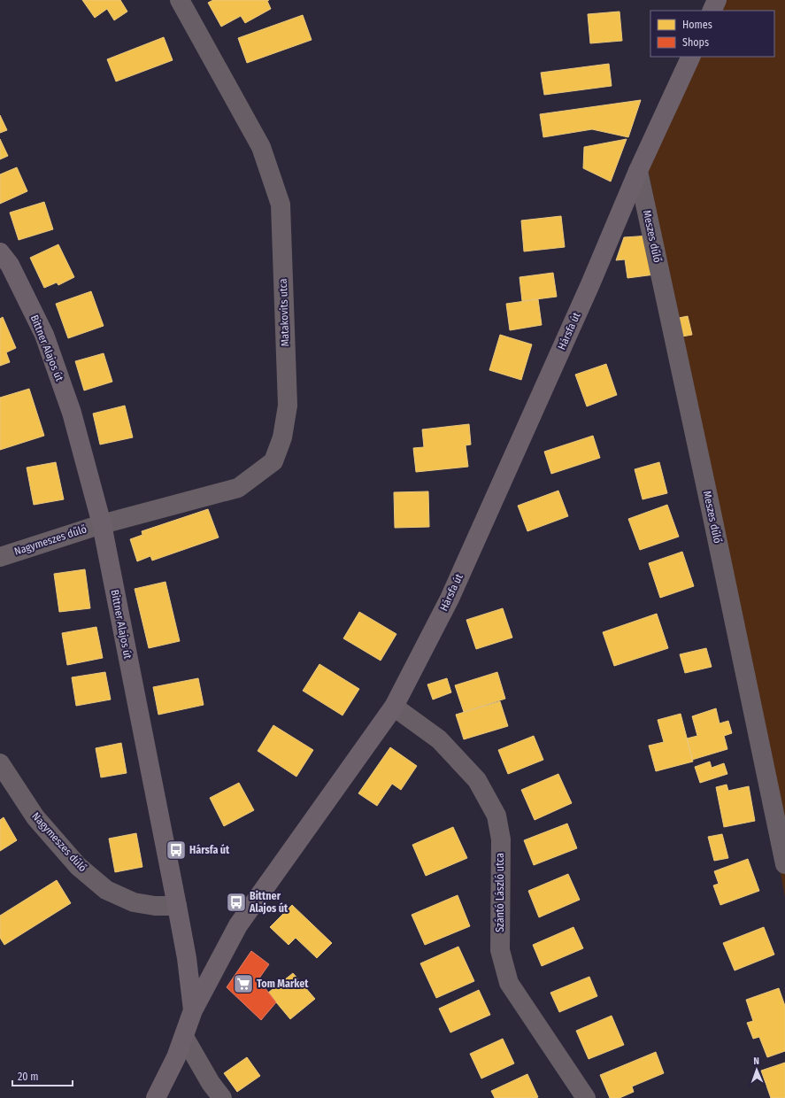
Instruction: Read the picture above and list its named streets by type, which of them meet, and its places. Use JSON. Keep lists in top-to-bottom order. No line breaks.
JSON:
{"streets":{"street":["Meszes dűlő","Matakovits utca","Hársfa út","Bittner Alajos út","Nagymeszes dűlő","Szántó László utca"]},"crossings":[["Meszes dűlő","Hársfa út"],["Matakovits utca","Bittner Alajos út"],["Matakovits utca","Nagymeszes dűlő"],["Hársfa út","Bittner Alajos út"],["Hársfa út","Szántó László utca"],["Bittner Alajos út","Nagymeszes dűlő"]],"places":{"bus stop":["Hársfa út","Bittner Alajos út"],"supermarket":["Tom Market"]},"legend":["Homes","Shops"],"scale_bar":"20 m","north":"top"}
